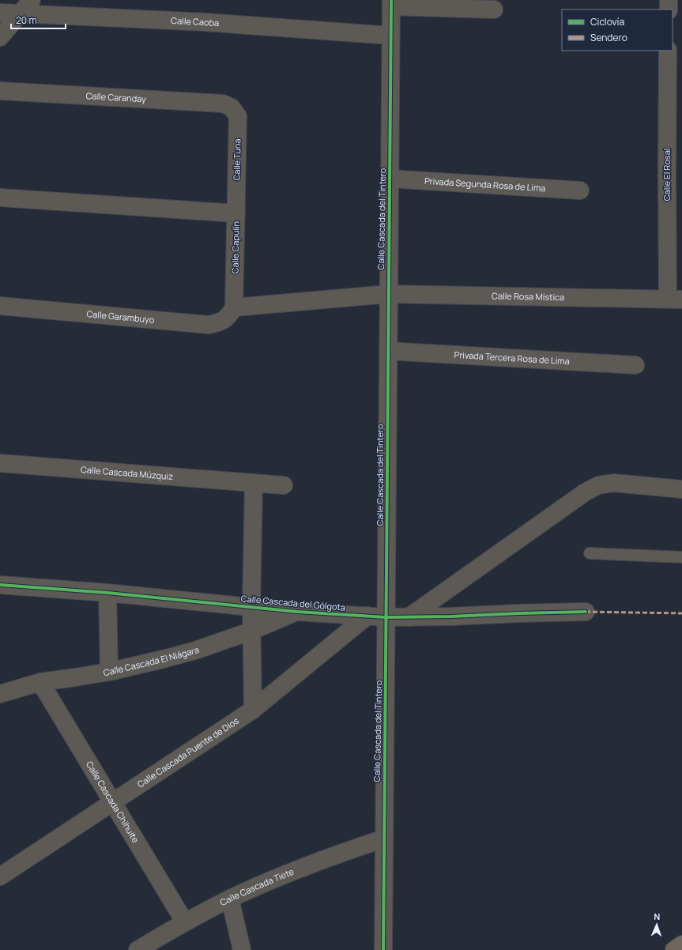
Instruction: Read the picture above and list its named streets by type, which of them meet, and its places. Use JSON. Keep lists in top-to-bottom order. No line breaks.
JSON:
{"streets":{"street":["Calle Caoba","Calle Caranday","Calle Tuna","Calle El Rosal","Privada Segunda Rosa de Lima","Calle Cascada del Tintero","Calle Capulín","Calle Rosa Mística","Calle Garambuyo","Privada Tercera Rosa de Lima","Calle Cascada Múzquiz","Calle Cascada del Gólgota","Calle Cascada El Niágara","Calle Cascada Puente de Dios","Calle Cascada Chihuite","Calle Cascada Tiete"]},"crossings":[["Calle Caoba","Calle Cascada del Tintero"],["Calle Caranday","Calle Tuna"],["Calle Tuna","Calle Capulín"],["Calle El Rosal","Calle Rosa Mística"],["Privada Segunda Rosa de Lima","Calle Cascada del Tintero"],["Calle Cascada del Tintero","Calle Rosa Mística"],["Calle Cascada del Tintero","Privada Tercera Rosa de Lima"],["Calle Cascada del Tintero","Calle Cascada del Gólgota"],["Calle Cascada del Tintero","Calle Cascada Tiete"],["Calle Capulín","Calle Garambuyo"],["Calle Cascada del Gólgota","Calle Cascada El Niágara"],["Calle Cascada del Gólgota","Calle Cascada Puente de Dios"],["Calle Cascada El Niágara","Calle Cascada Chihuite"],["Calle Cascada Puente de Dios","Calle Cascada Chihuite"],["Calle Cascada Chihuite","Calle Cascada Tiete"]],"legend":["Ciclovía","Sendero"],"scale_bar":"20 m","north":"top"}
